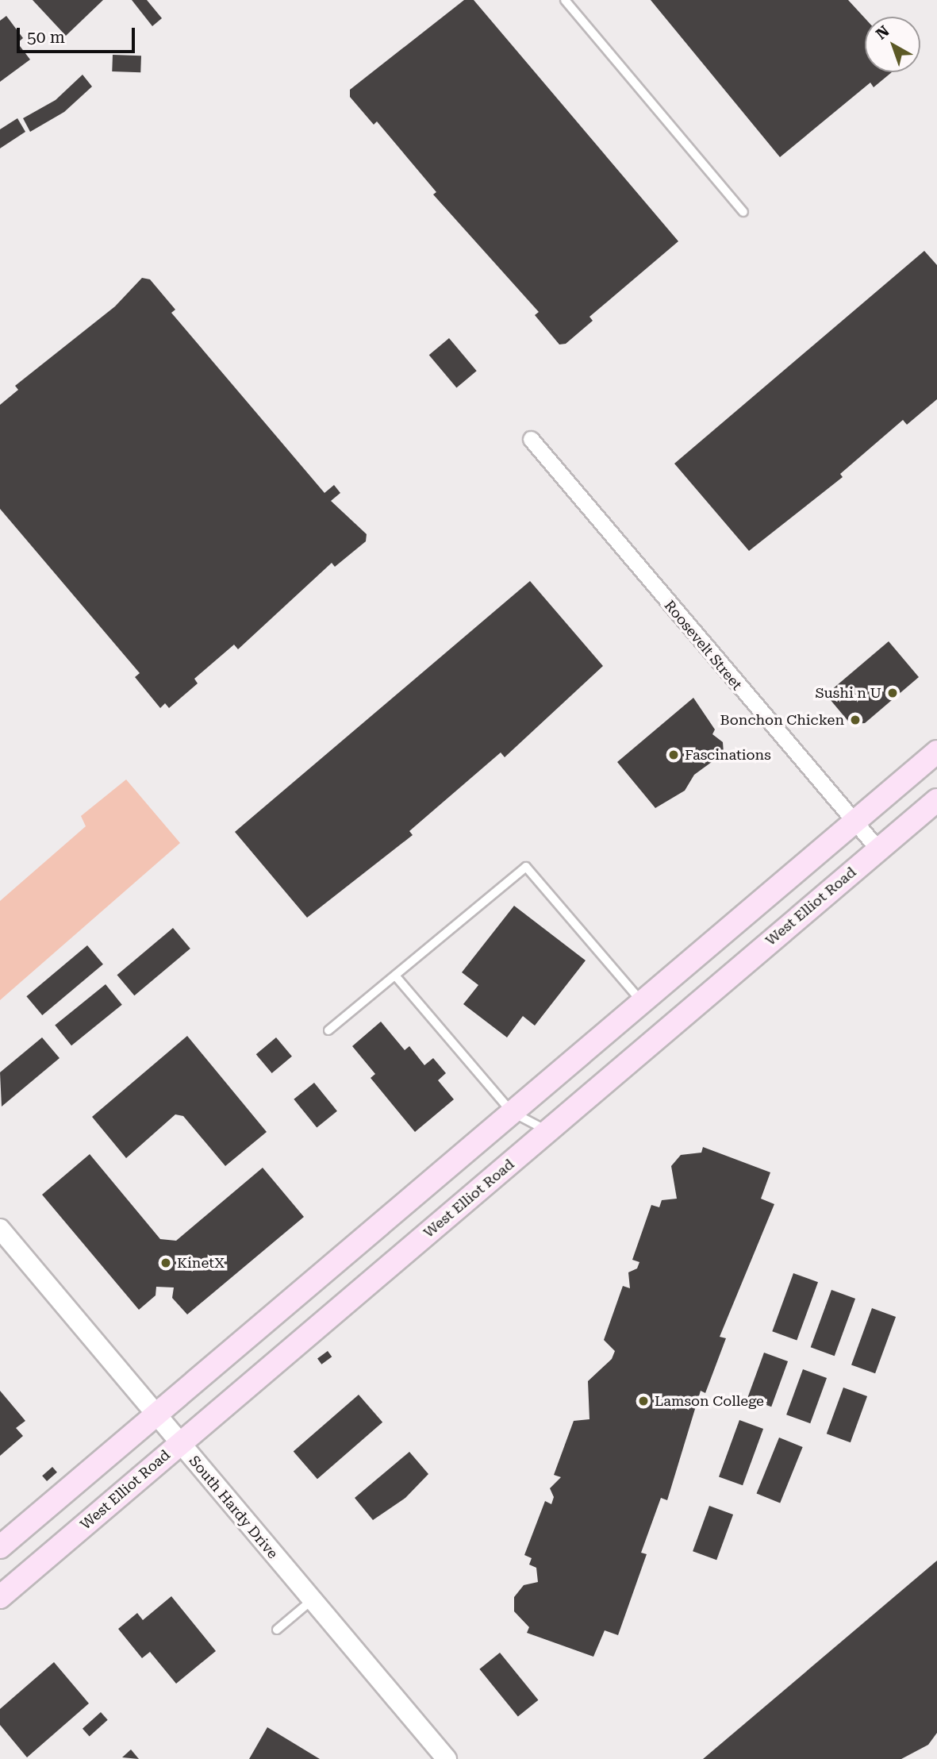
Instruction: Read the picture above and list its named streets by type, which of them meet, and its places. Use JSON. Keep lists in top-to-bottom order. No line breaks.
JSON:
{"streets":{"main road":["West Elliot Road"],"street":["Roosevelt Street","South Hardy Drive"]},"crossings":[["Roosevelt Street","West Elliot Road"],["West Elliot Road","South Hardy Drive"]],"places":["Sushi n U","Bonchon Chicken","Fascinations","KinetX","Lamson College"],"scale_bar":"50 m","north":"top left"}
